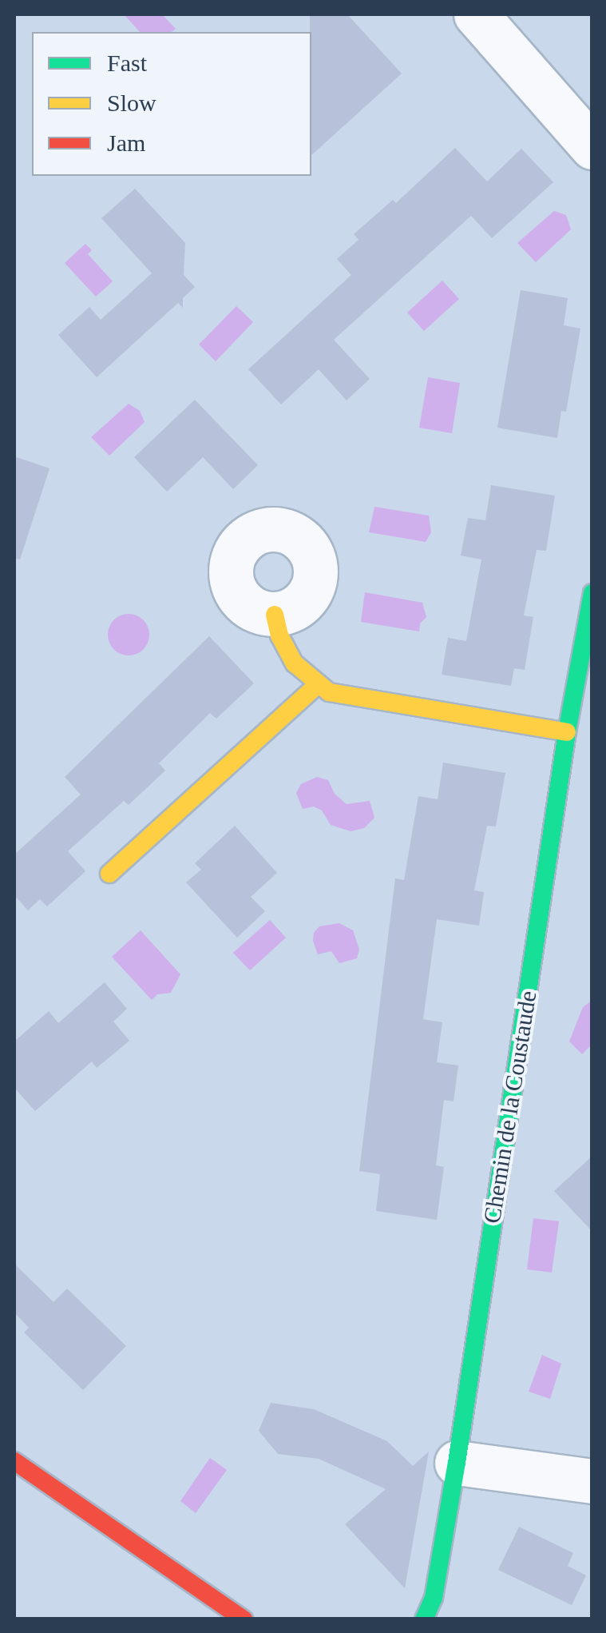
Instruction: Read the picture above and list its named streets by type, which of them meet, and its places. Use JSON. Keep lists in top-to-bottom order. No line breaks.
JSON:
{"streets":{"street":["Chemin de la Coustaude"]},"legend":["Fast","Slow","Jam"]}
